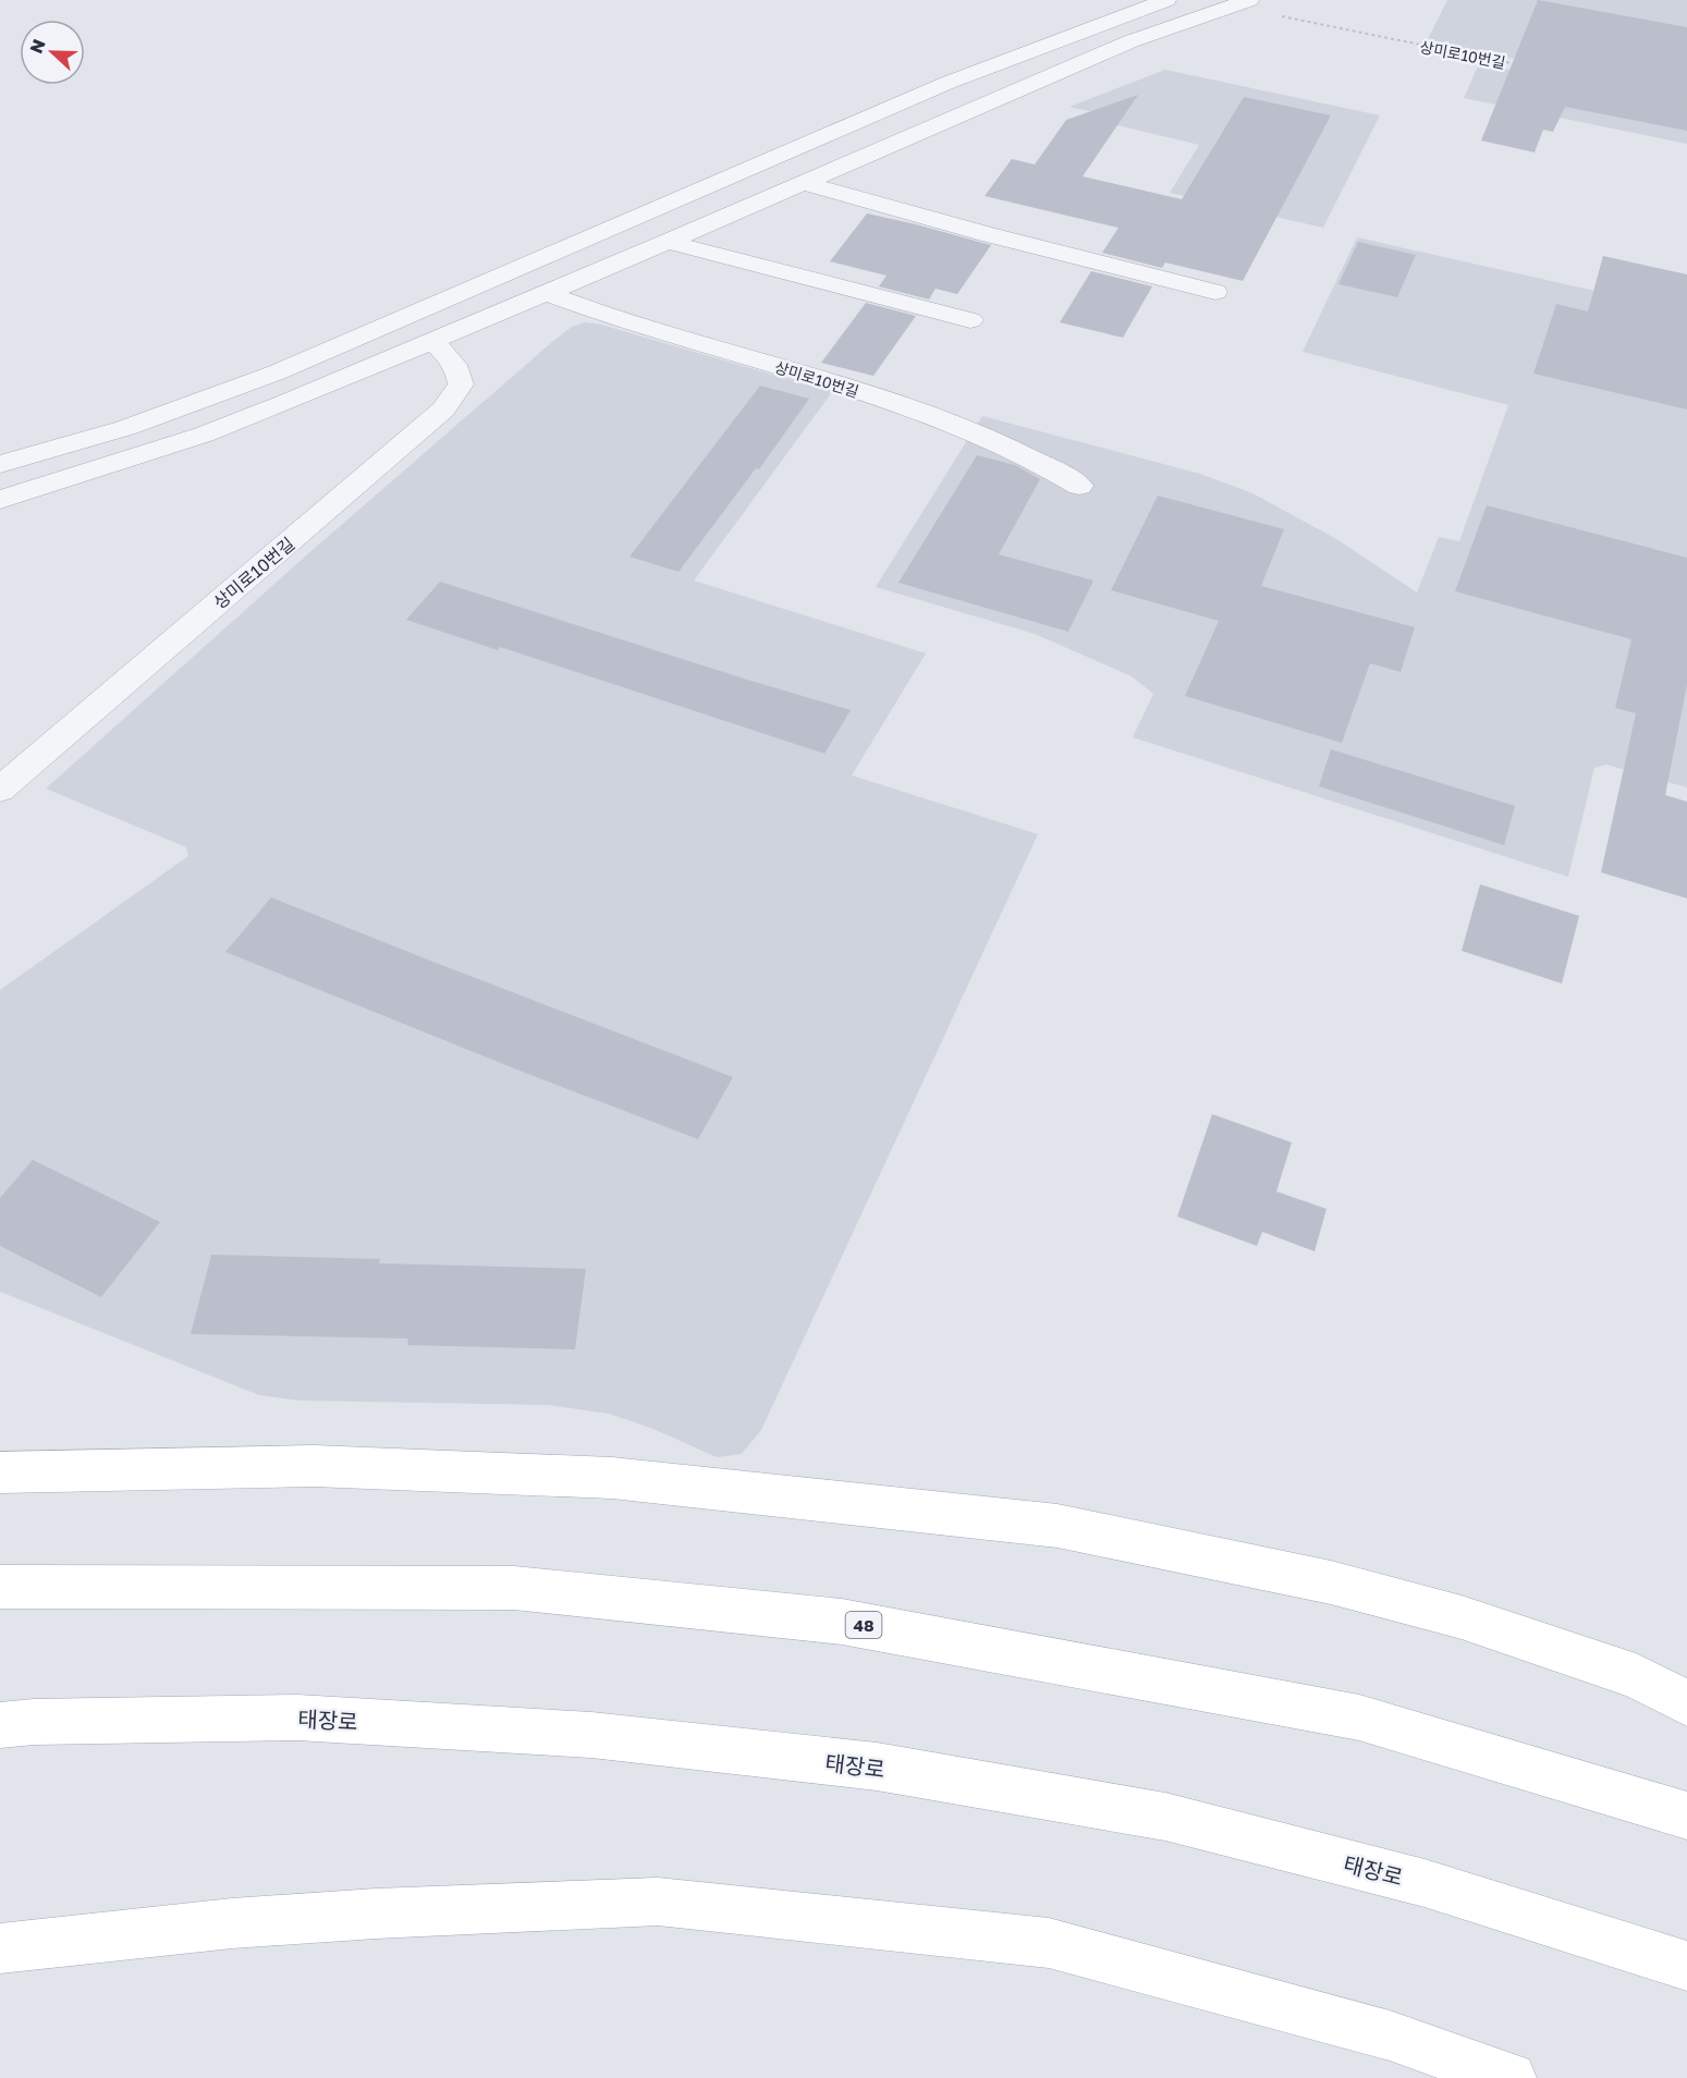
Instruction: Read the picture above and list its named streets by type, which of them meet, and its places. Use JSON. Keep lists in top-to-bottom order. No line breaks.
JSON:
{"streets":{"main road":["48","태장로"],"street":["상미로10번길"]},"north":"left"}
